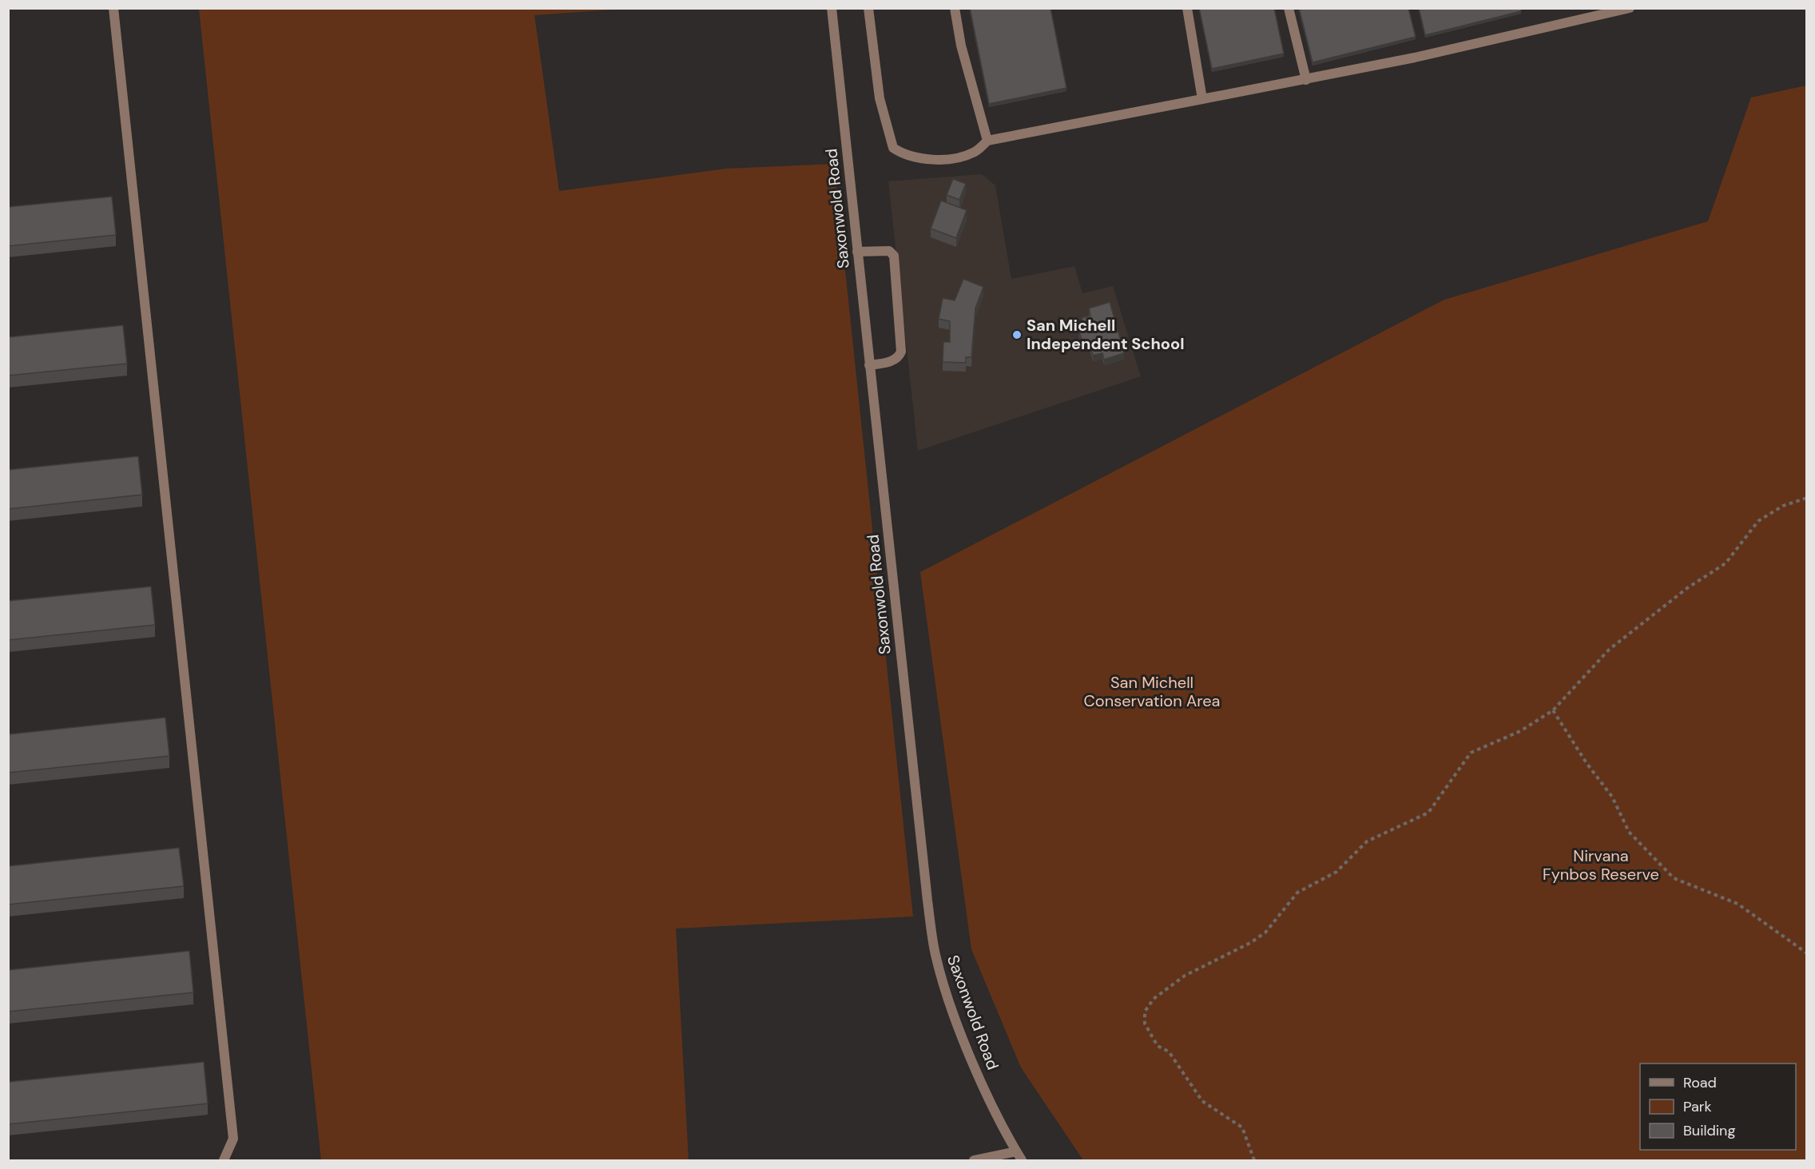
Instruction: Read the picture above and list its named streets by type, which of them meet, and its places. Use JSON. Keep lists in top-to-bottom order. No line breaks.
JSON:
{"streets":{"street":["Saxonwold Road"]},"parks":["San Michell Conservation Area","Nirvana Fynbos Reserve"],"places":["San Michell Independent School"],"legend":["Road","Park","Building"]}
